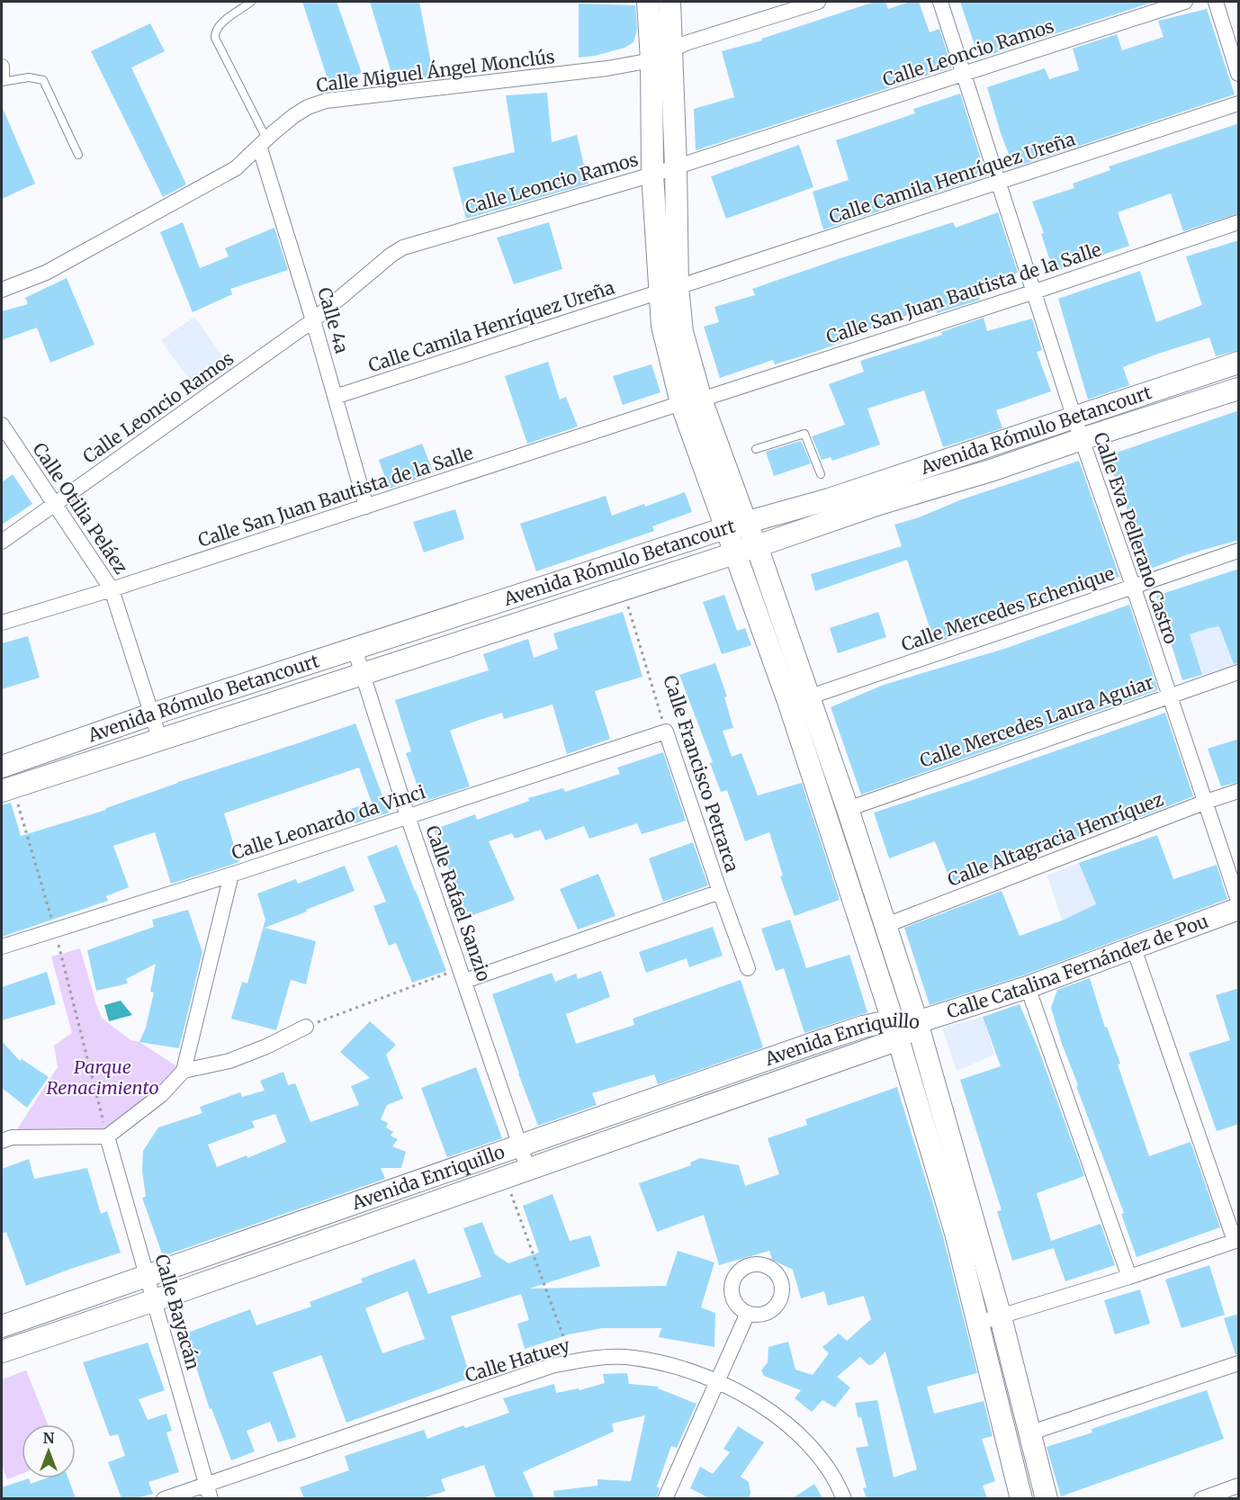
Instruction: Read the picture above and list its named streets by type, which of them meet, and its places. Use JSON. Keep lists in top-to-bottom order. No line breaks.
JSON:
{"streets":{"main road":["Avenida Rómulo Betancourt","Calle Catalina Fernández de Pou","Avenida Enriquillo"],"street":["Calle Leoncio Ramos","Calle Miguel Ángel Monclús","Calle Camila Henríquez Ureña","Calle San Juan Bautista de la Salle","Calle 4a","Calle Otilia Peláez","Calle Eva Pellerano Castro","Calle Mercedes Echenique","Calle Mercedes Laura Aguiar","Calle Francisco Petrarca","Calle Leonardo da Vinci","Calle Altagracia Henríquez","Calle Rafael Sanzio","Calle Bayacán","Calle Hatuey"]},"crossings":[["Calle Leoncio Ramos","Calle 4a"],["Calle Leoncio Ramos","Calle Otilia Peláez"],["Calle Leoncio Ramos","Calle Eva Pellerano Castro"],["Calle Miguel Ángel Monclús","Calle 4a"],["Calle Camila Henríquez Ureña","Calle 4a"],["Calle Camila Henríquez Ureña","Calle Eva Pellerano Castro"],["Calle San Juan Bautista de la Salle","Calle 4a"],["Calle San Juan Bautista de la Salle","Calle Otilia Peláez"],["Calle San Juan Bautista de la Salle","Calle Eva Pellerano Castro"],["Avenida Rómulo Betancourt","Calle Otilia Peláez"],["Avenida Rómulo Betancourt","Calle Eva Pellerano Castro"],["Avenida Rómulo Betancourt","Calle Francisco Petrarca"],["Avenida Rómulo Betancourt","Calle Rafael Sanzio"],["Calle Eva Pellerano Castro","Calle Mercedes Echenique"],["Calle Eva Pellerano Castro","Calle Mercedes Laura Aguiar"],["Calle Eva Pellerano Castro","Calle Altagracia Henríquez"],["Calle Francisco Petrarca","Calle Leonardo da Vinci"],["Calle Leonardo da Vinci","Calle Rafael Sanzio"],["Calle Rafael Sanzio","Avenida Enriquillo"],["Calle Catalina Fernández de Pou","Avenida Enriquillo"],["Avenida Enriquillo","Calle Bayacán"],["Calle Bayacán","Calle Hatuey"]],"parks":["Parque Renacimiento"],"north":"top"}
